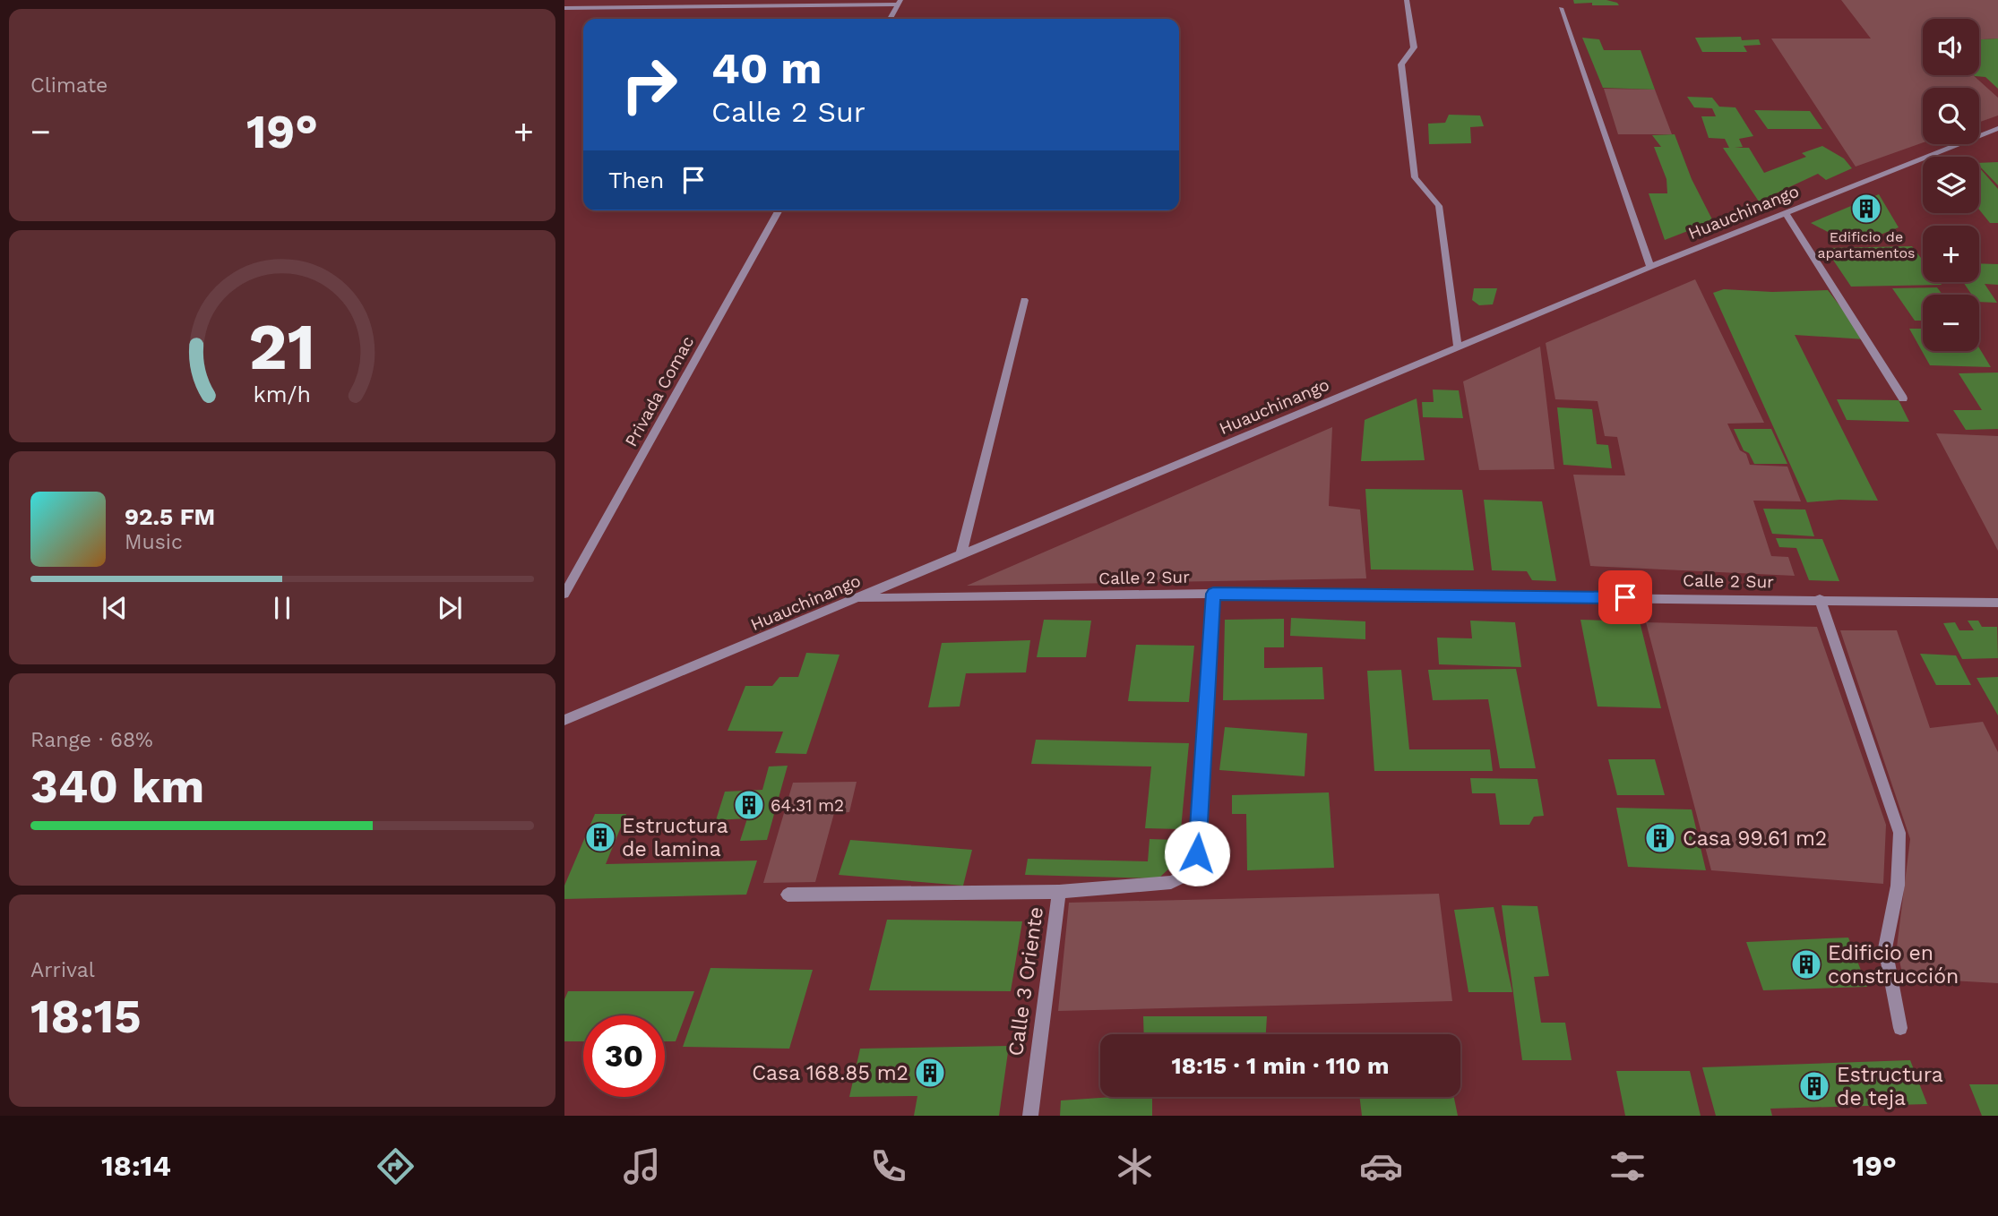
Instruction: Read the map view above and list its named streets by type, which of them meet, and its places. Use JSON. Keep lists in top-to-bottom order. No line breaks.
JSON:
{"streets":{"street":["Huauchinango","Privada Comac","Calle 2 Sur","Calle 3 Oriente"]},"crossings":[["Huauchinango","Calle 2 Sur"],["Calle 2 Sur","Calle 3 Oriente"]],"places":{"building":["Edificio de apartamentos","64.31 m2","Estructura de lamina","Casa 99.61 m2","Edificio en construcción","Casa 168.85 m2","Estructura de teja"]},"page":{"tile":["Climate",["Range · 68%","340 km"],["Arrival","18:15"]],"map_buttons":["+","−"],"turn":["40 m","Calle 2 Sur"],"heat":["−","19°","+"],"then":"Then","song":["92.5 FM","Music"],"limit":"30","trip":"18:15 · 1 min · 110 m","tabs":["18:14","19°"],"gauge":["21","km/h"]}}
